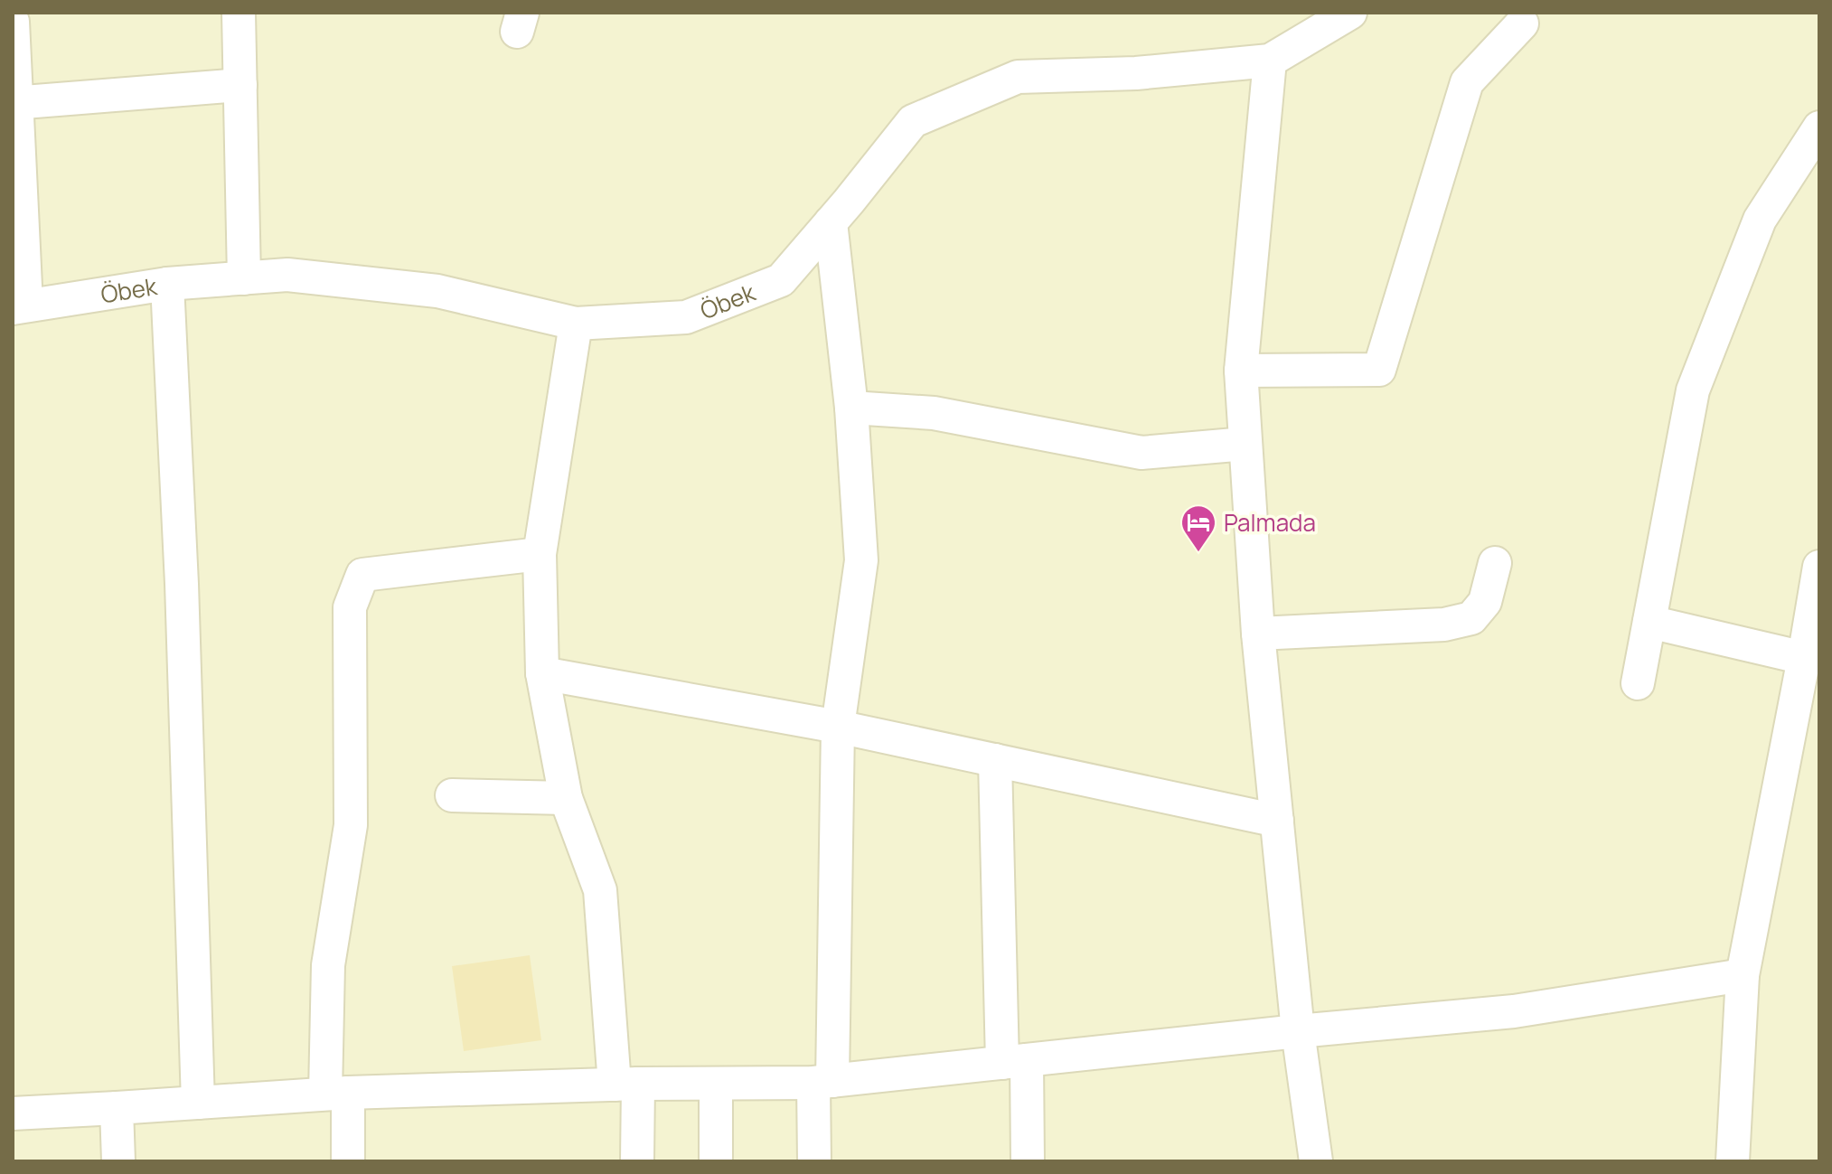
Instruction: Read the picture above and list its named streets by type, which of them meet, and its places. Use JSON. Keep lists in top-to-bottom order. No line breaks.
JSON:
{"streets":{"street":["Öbek"]},"places":{"hotel":["Palmada"]}}
